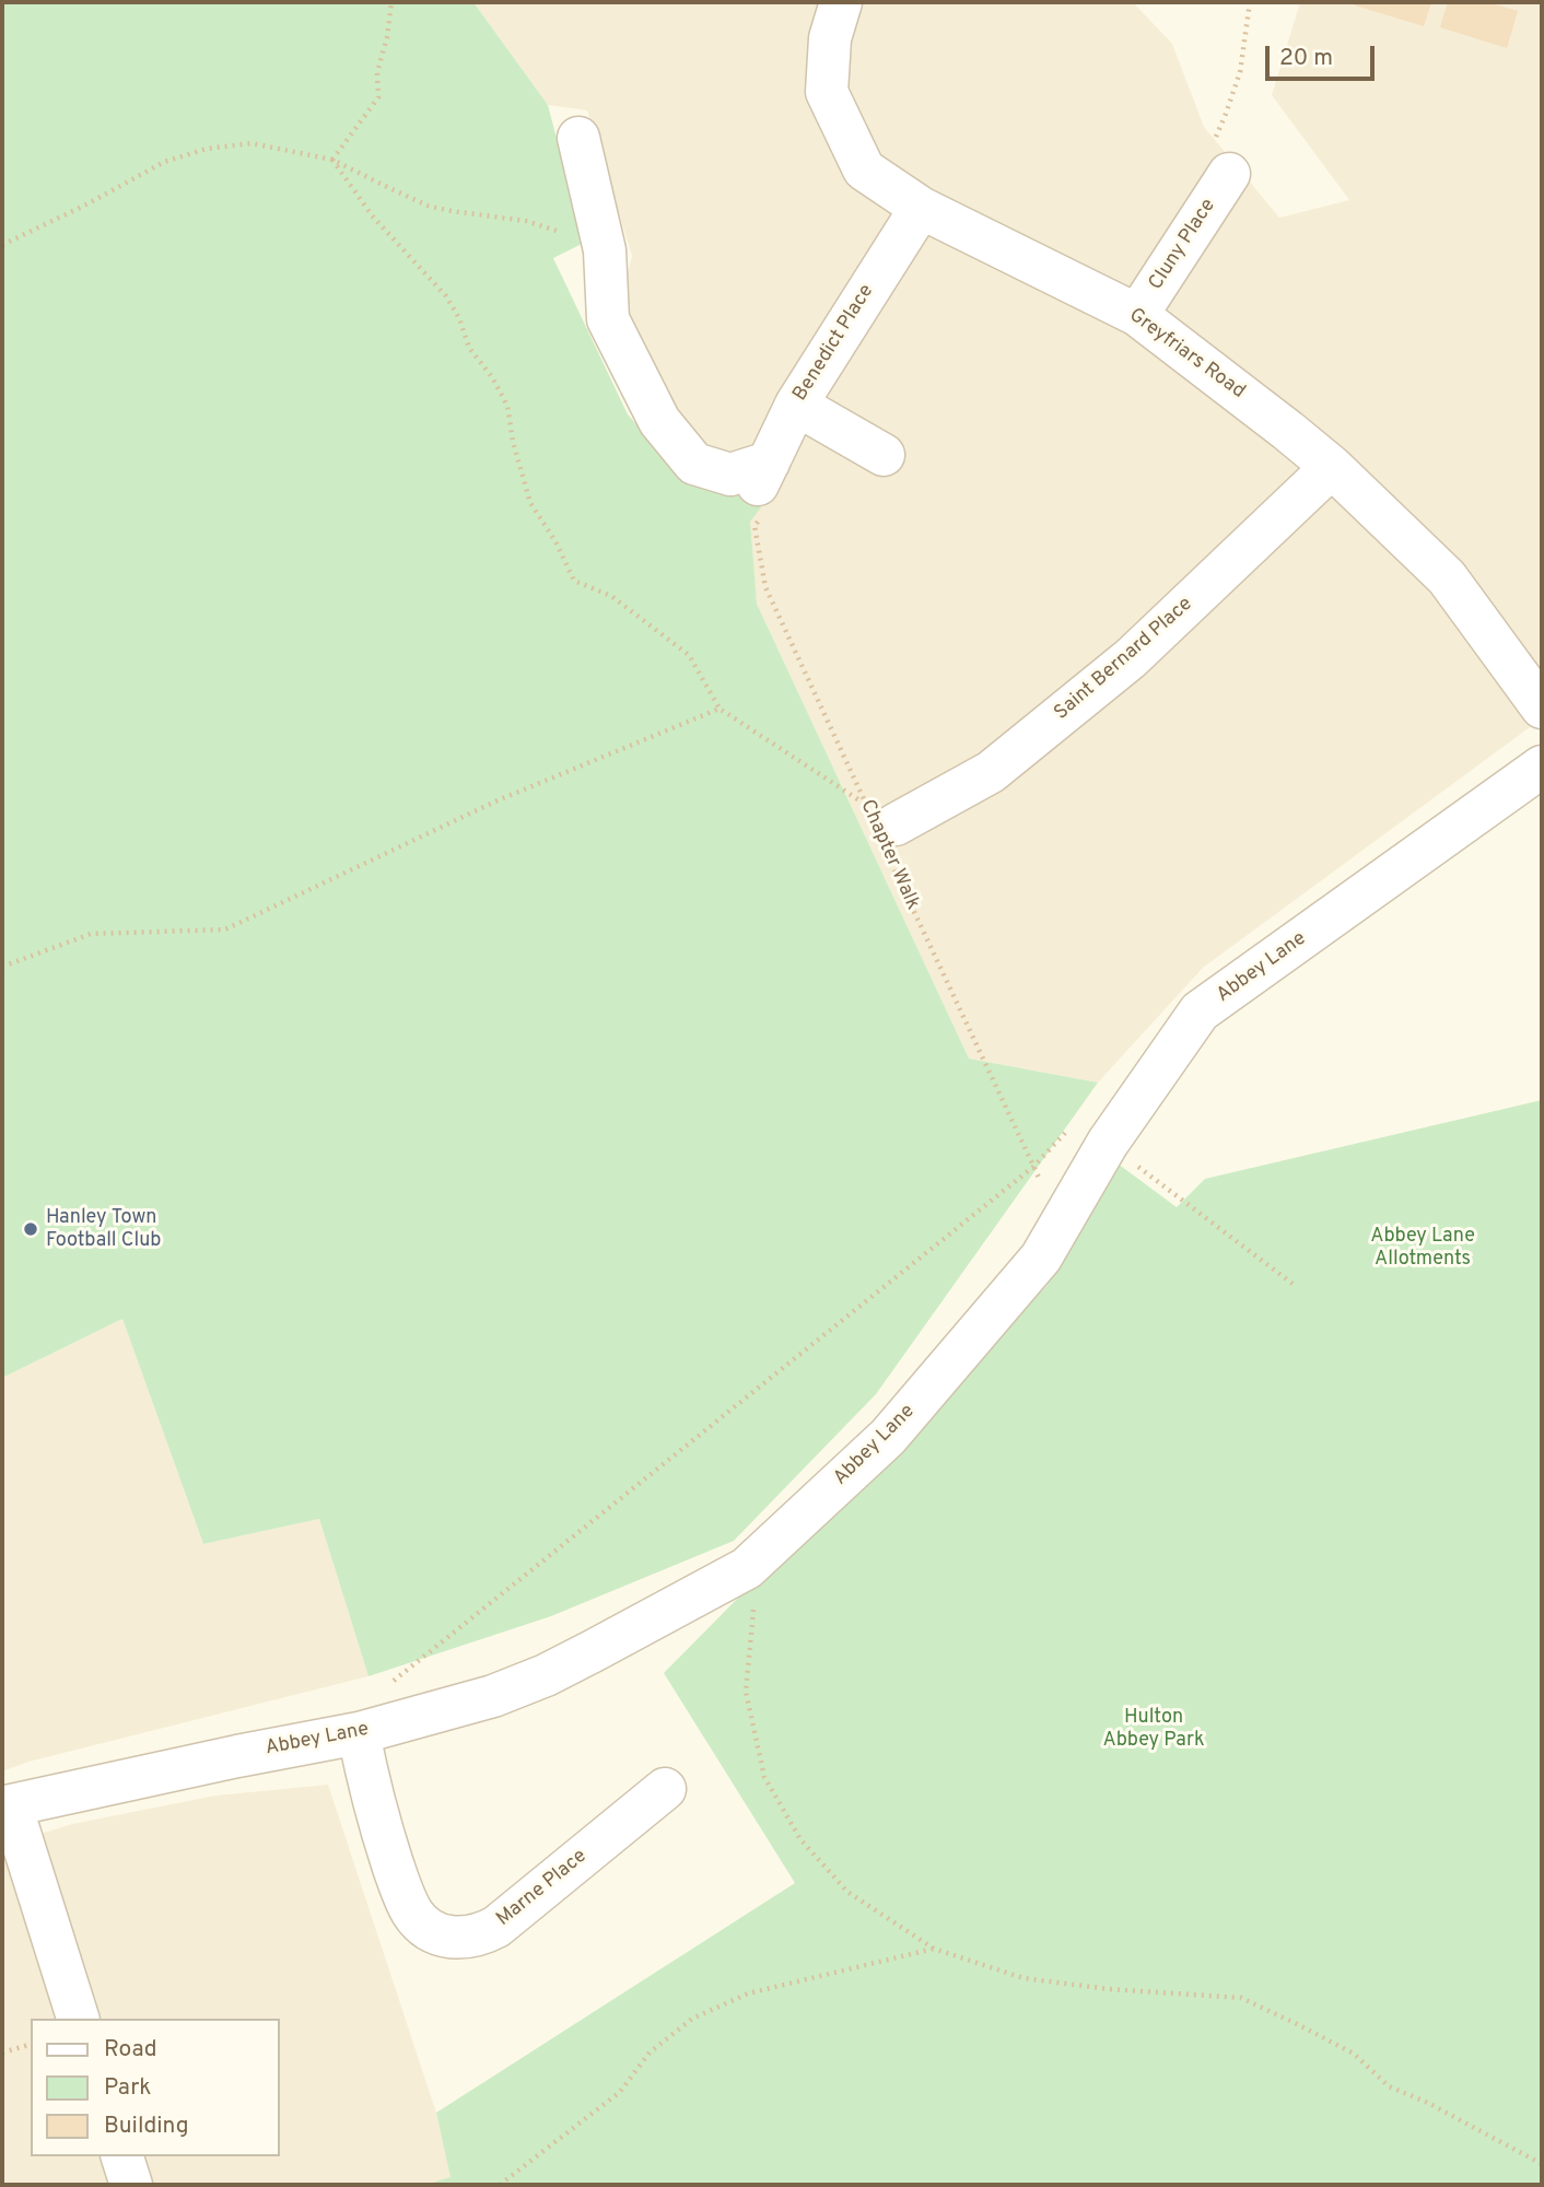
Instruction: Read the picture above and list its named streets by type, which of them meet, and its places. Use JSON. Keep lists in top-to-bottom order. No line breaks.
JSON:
{"streets":{"street":["Cluny Place","Benedict Place","Greyfriars Road","Saint Bernard Place","Abbey Lane","Marne Place"],"path":["Chapter Walk"]},"crossings":[["Cluny Place","Greyfriars Road"],["Benedict Place","Greyfriars Road"],["Benedict Place","Chapter Walk"],["Greyfriars Road","Saint Bernard Place"],["Saint Bernard Place","Chapter Walk"],["Chapter Walk","Abbey Lane"],["Abbey Lane","Marne Place"]],"parks":["Abbey Lane Allotments","Hulton Abbey Park"],"places":["Hanley Town Football Club"],"legend":["Road","Park","Building"],"scale_bar":"20 m"}
